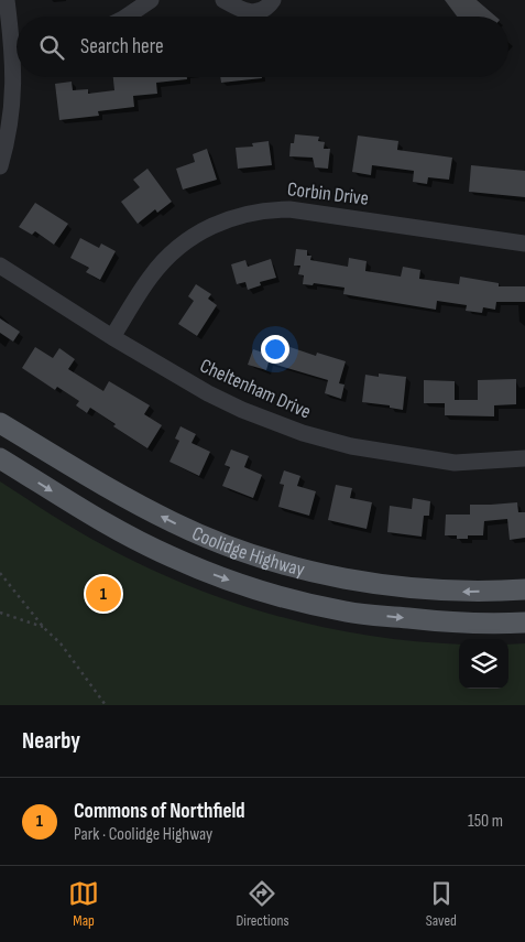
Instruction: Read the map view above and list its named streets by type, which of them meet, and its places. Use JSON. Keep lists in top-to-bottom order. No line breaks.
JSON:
{"streets":{"main road":["Coolidge Highway"],"street":["Corbin Drive","Cheltenham Drive"]},"crossings":[["Corbin Drive","Cheltenham Drive"]],"page":{"search":"Search here","pins":"1","heading":"Nearby","list":[{"mark":"1","name":"Commons of Northfield","note":"Park · Coolidge Highway","value":"150 m"}],"nav":["Map","Directions","Saved"]}}
